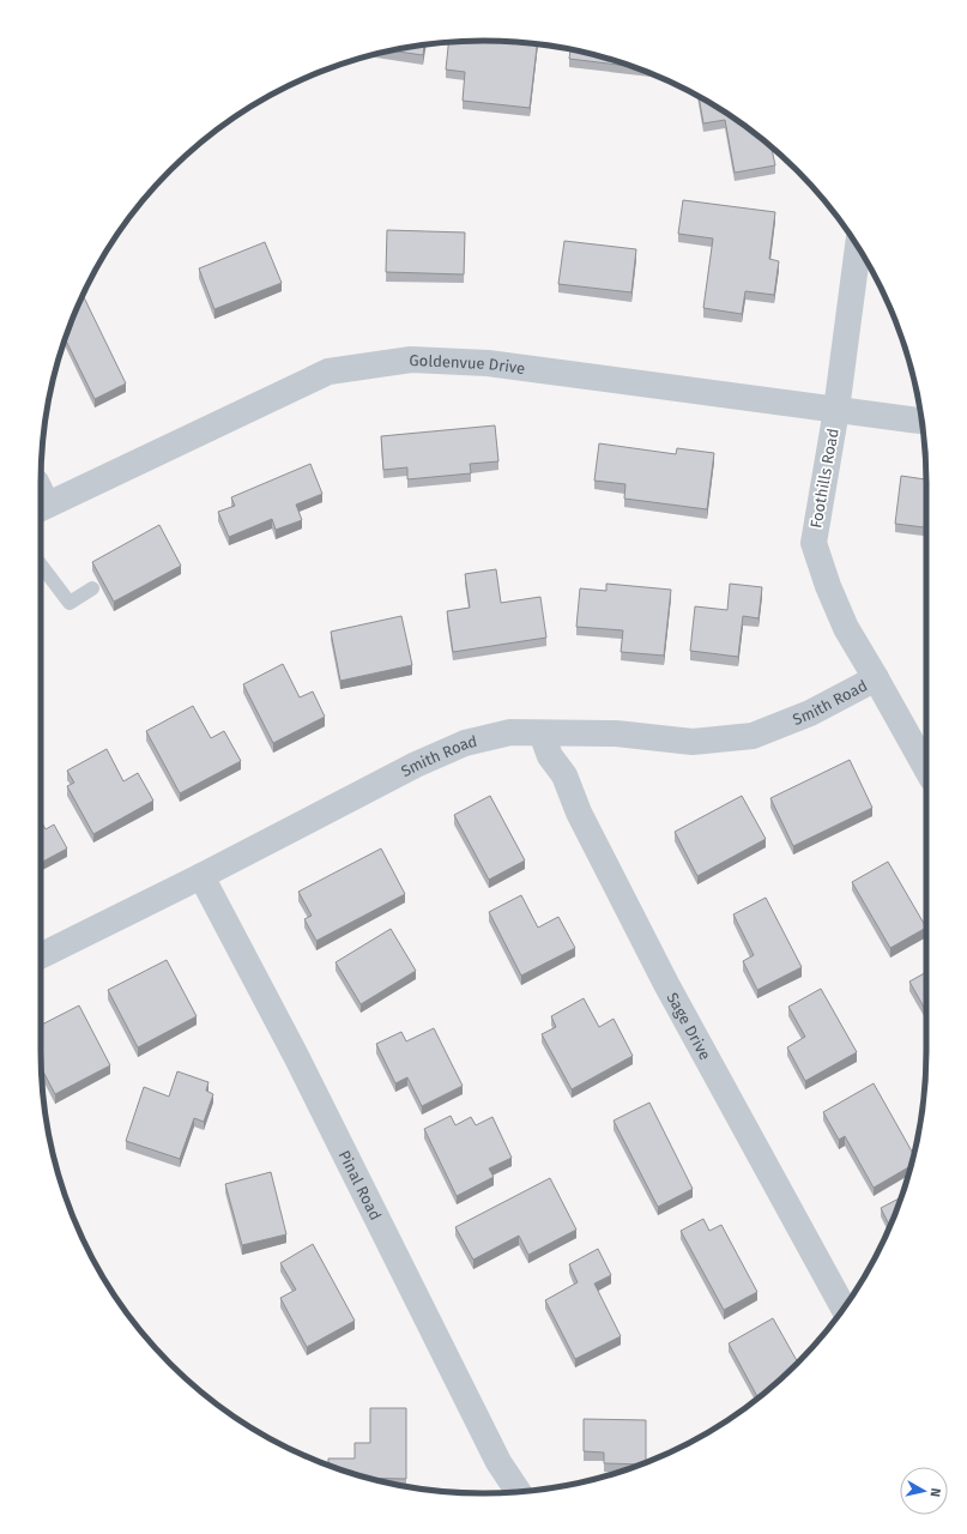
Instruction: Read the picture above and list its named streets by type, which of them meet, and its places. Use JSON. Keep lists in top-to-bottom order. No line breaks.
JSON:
{"streets":{"street":["Goldenvue Drive","Foothills Road","Smith Road","Sage Drive","Pinal Road"]},"crossings":[["Goldenvue Drive","Foothills Road"],["Foothills Road","Smith Road"],["Smith Road","Sage Drive"],["Smith Road","Pinal Road"]],"north":"right"}
